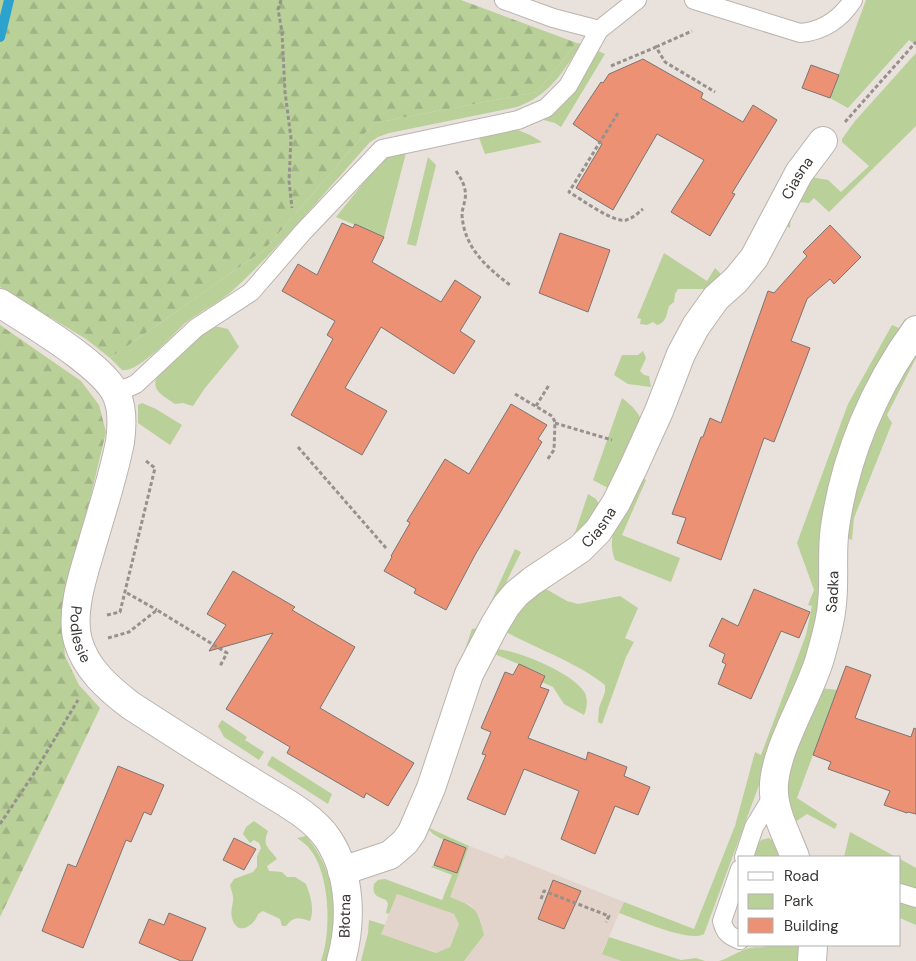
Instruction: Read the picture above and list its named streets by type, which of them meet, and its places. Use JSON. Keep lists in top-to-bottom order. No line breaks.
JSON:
{"streets":{"street":["Ciasna","Sadka","Podlesie","Błotna"]},"crossings":[["Ciasna","Podlesie"],["Ciasna","Błotna"],["Podlesie","Błotna"]],"legend":["Road","Park","Building"]}
